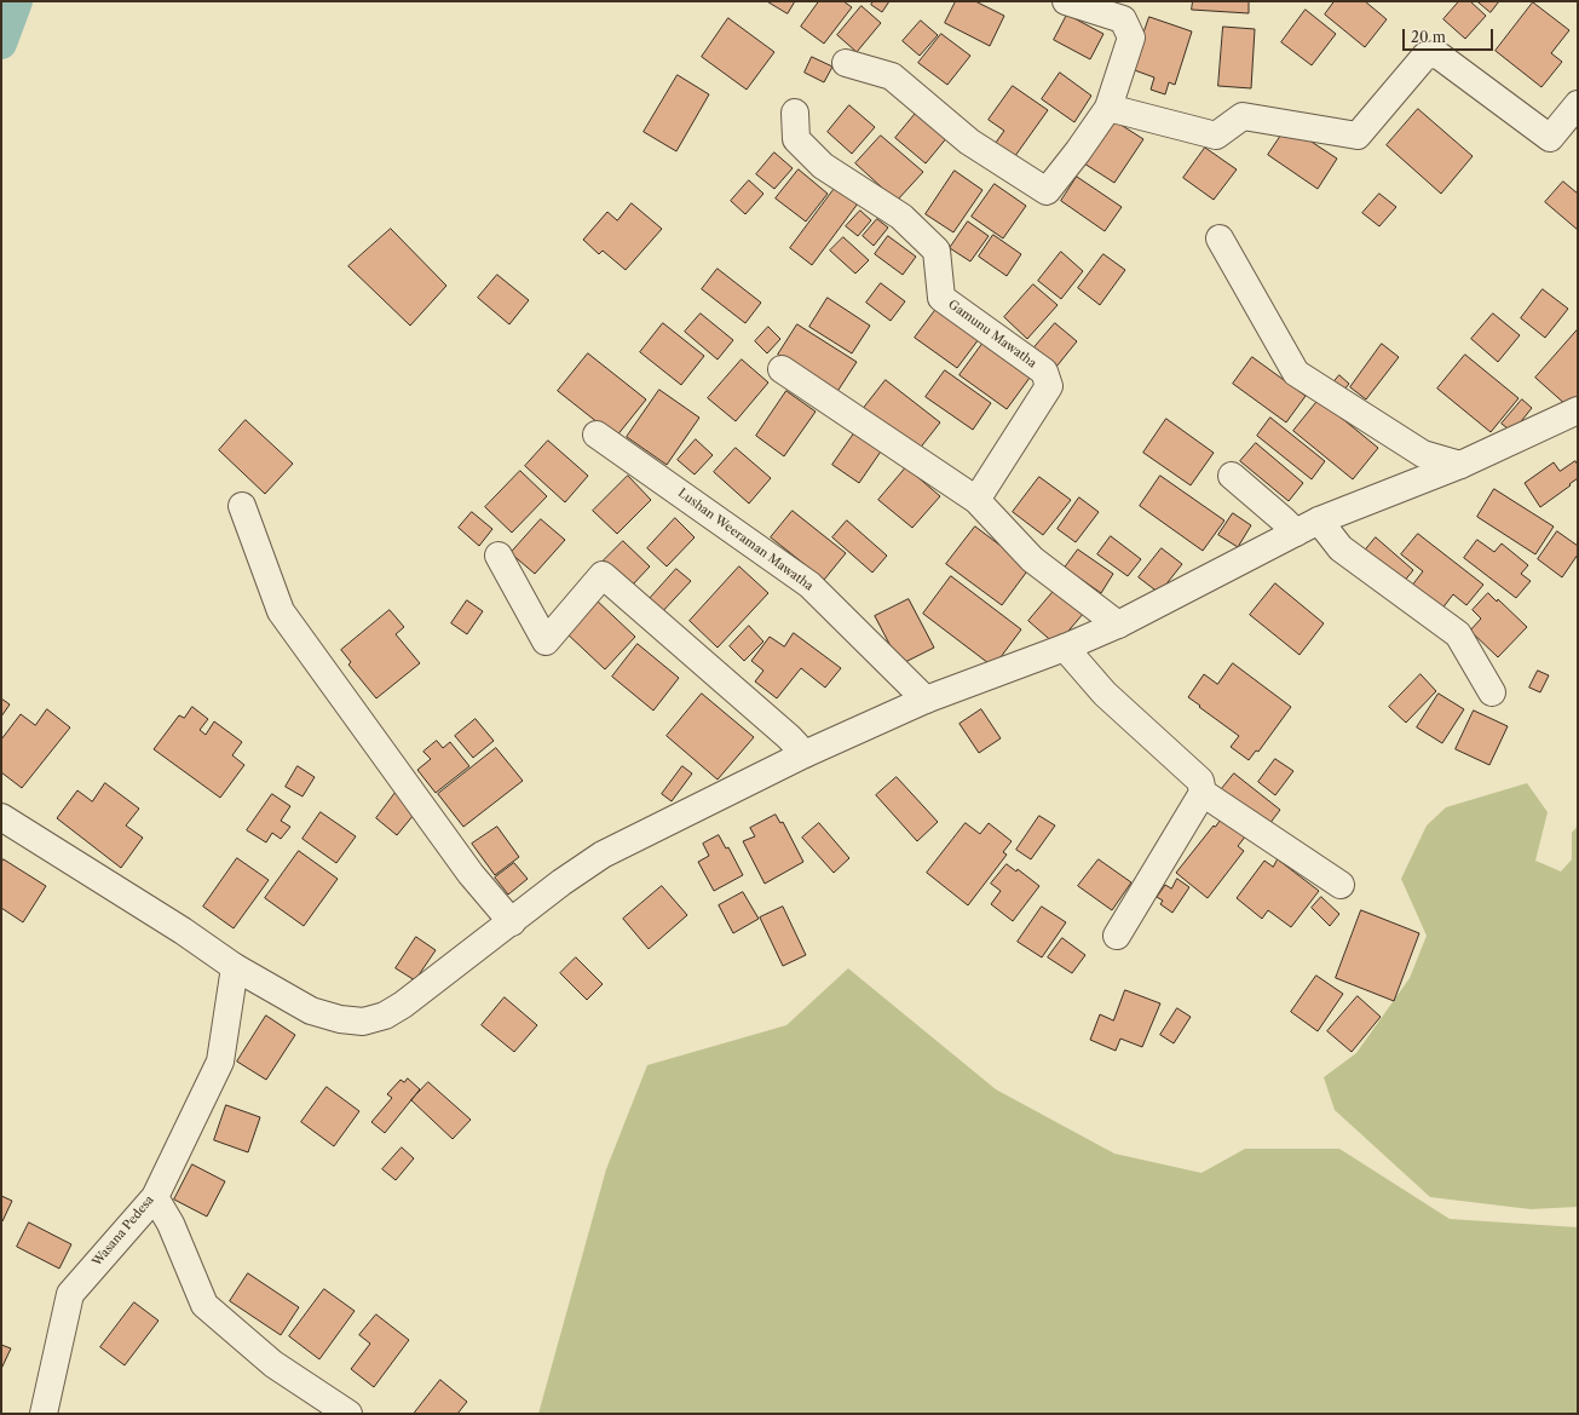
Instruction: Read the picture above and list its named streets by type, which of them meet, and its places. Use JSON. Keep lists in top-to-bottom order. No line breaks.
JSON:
{"streets":{"street":["Gamunu Mawatha","Lushan Weeraman Mawatha","Wasana Pedesa"]},"scale_bar":"20 m"}
